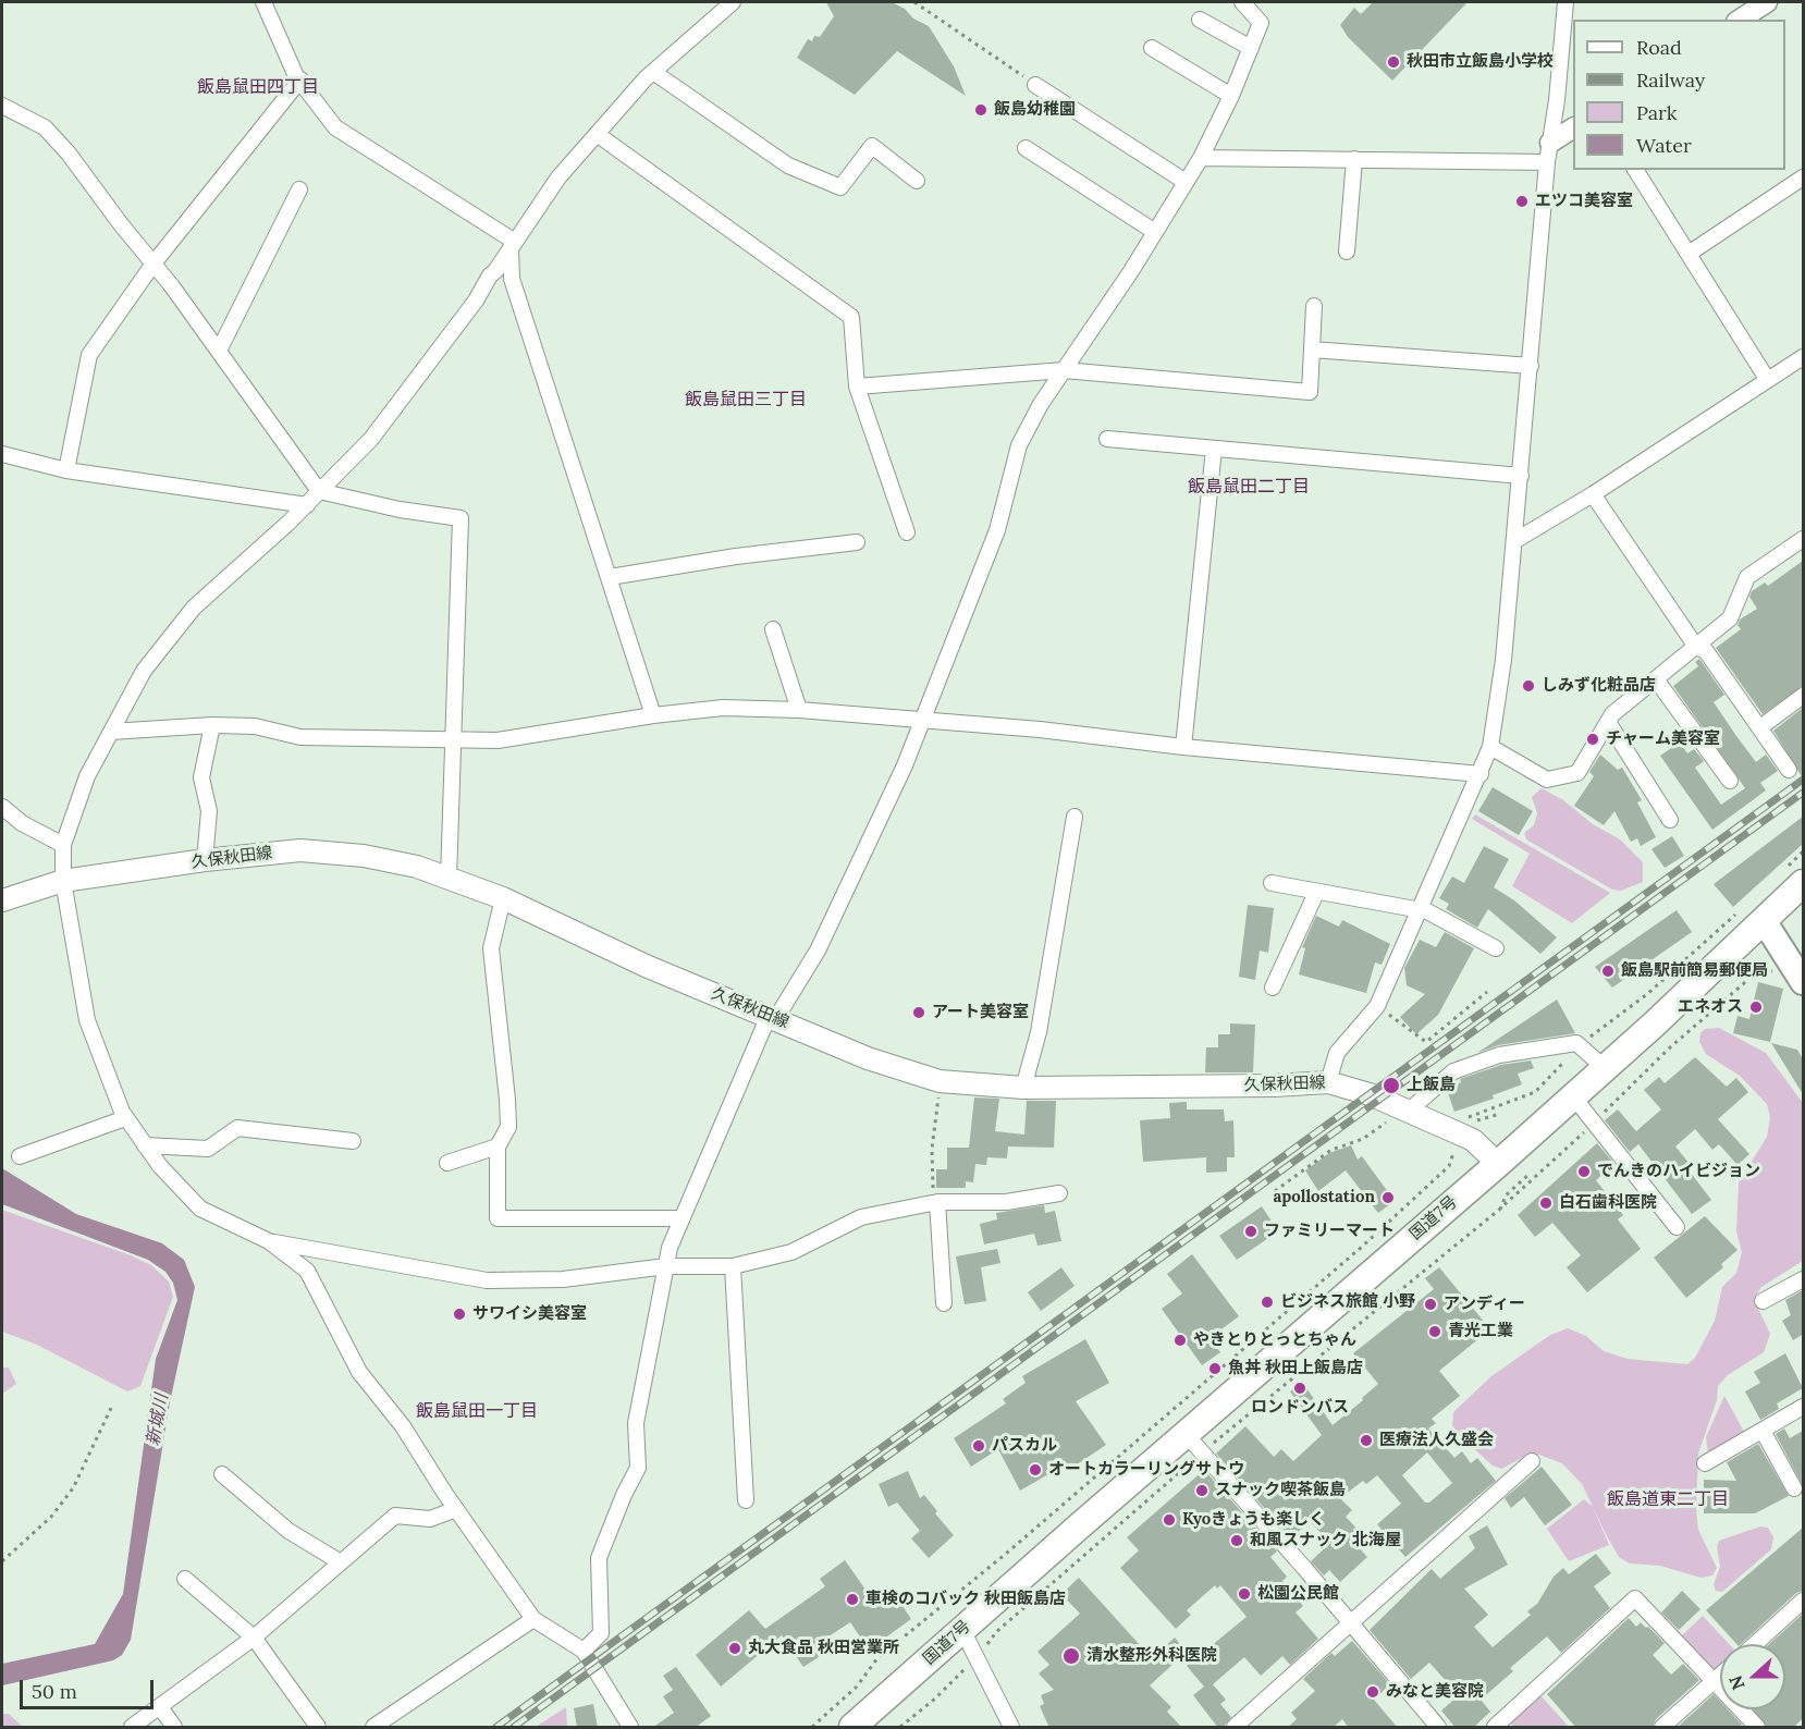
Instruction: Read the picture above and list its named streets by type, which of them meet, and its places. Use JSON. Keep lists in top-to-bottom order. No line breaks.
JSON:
{"streets":{"highway":["国道7号"],"main road":["久保秋田線"]},"crossings":[["久保秋田線","国道7号"]],"districts":["飯島鼠田四丁目","飯島鼠田三丁目","飯島鼠田二丁目","飯島鼠田一丁目","飯島道東二丁目"],"water":["新城川"],"places":["秋田市立飯島小学校","飯島幼稚園","エツコ美容室","しみず化粧品店","チャーム美容室","飯島駅前簡易郵便局","エネオス","アート美容室","上飯島","でんきのハイビジョン","apollostation","白石歯科医院","ファミリーマート","ビジネス旅館 小野","アンディー","サワイシ美容室","青光工業","やきとりとっとちゃん","魚丼 秋田上飯島店","ロンドンバス","医療法人久盛会","パスカル","オートカラーリングサトウ","スナック喫茶飯島","Kyoきょうも楽しく","和風スナック 北海屋","松園公民館","車検のコバック 秋田飯島店","丸大食品 秋田営業所","清水整形外科医院","みなと美容院"],"legend":["Road","Railway","Park","Water"],"scale_bar":"50 m","north":"left"}
